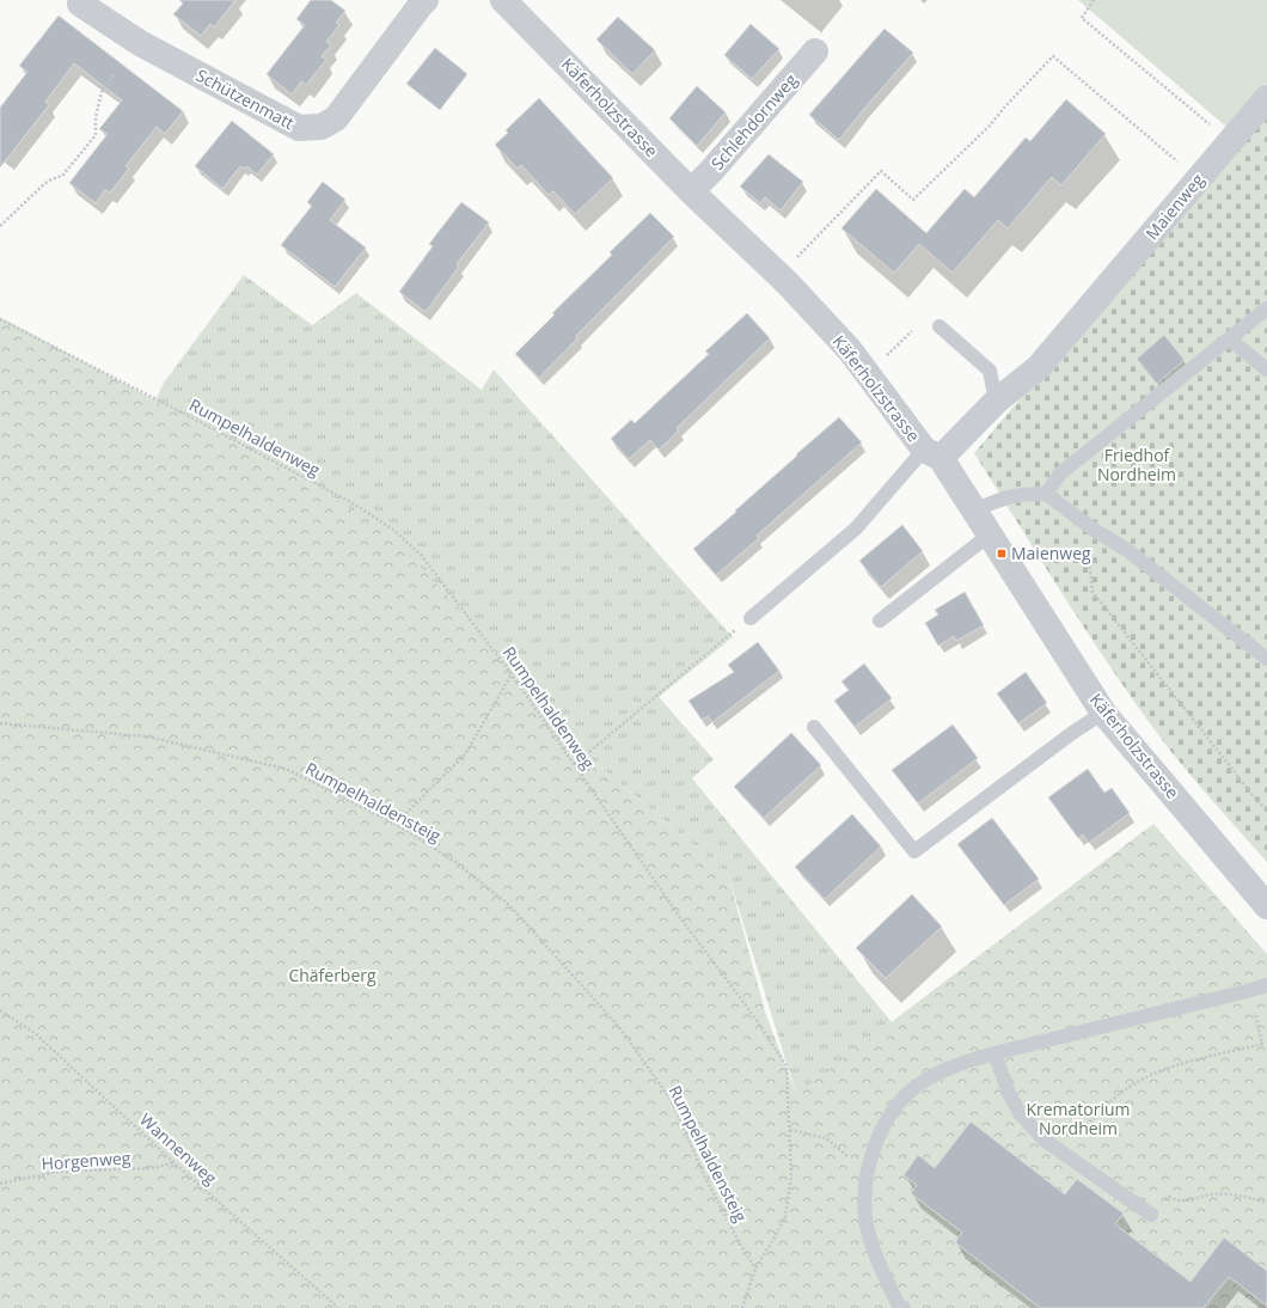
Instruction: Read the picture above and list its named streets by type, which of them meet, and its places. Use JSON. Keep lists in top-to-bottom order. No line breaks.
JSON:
{"streets":{"street":["Schützenmatt","Käferholzstrasse","Schlehdornweg","Maienweg"],"path":["Rumpelhaldenweg","Rumpelhaldensteig","Wannenweg","Horgenweg"]},"crossings":[["Käferholzstrasse","Schlehdornweg"],["Käferholzstrasse","Maienweg"],["Rumpelhaldenweg","Rumpelhaldensteig"],["Wannenweg","Horgenweg"]],"parks":["Friedhof Nordheim","Chäferberg","Krematorium Nordheim"],"places":{"transit":["Maienweg"]}}
